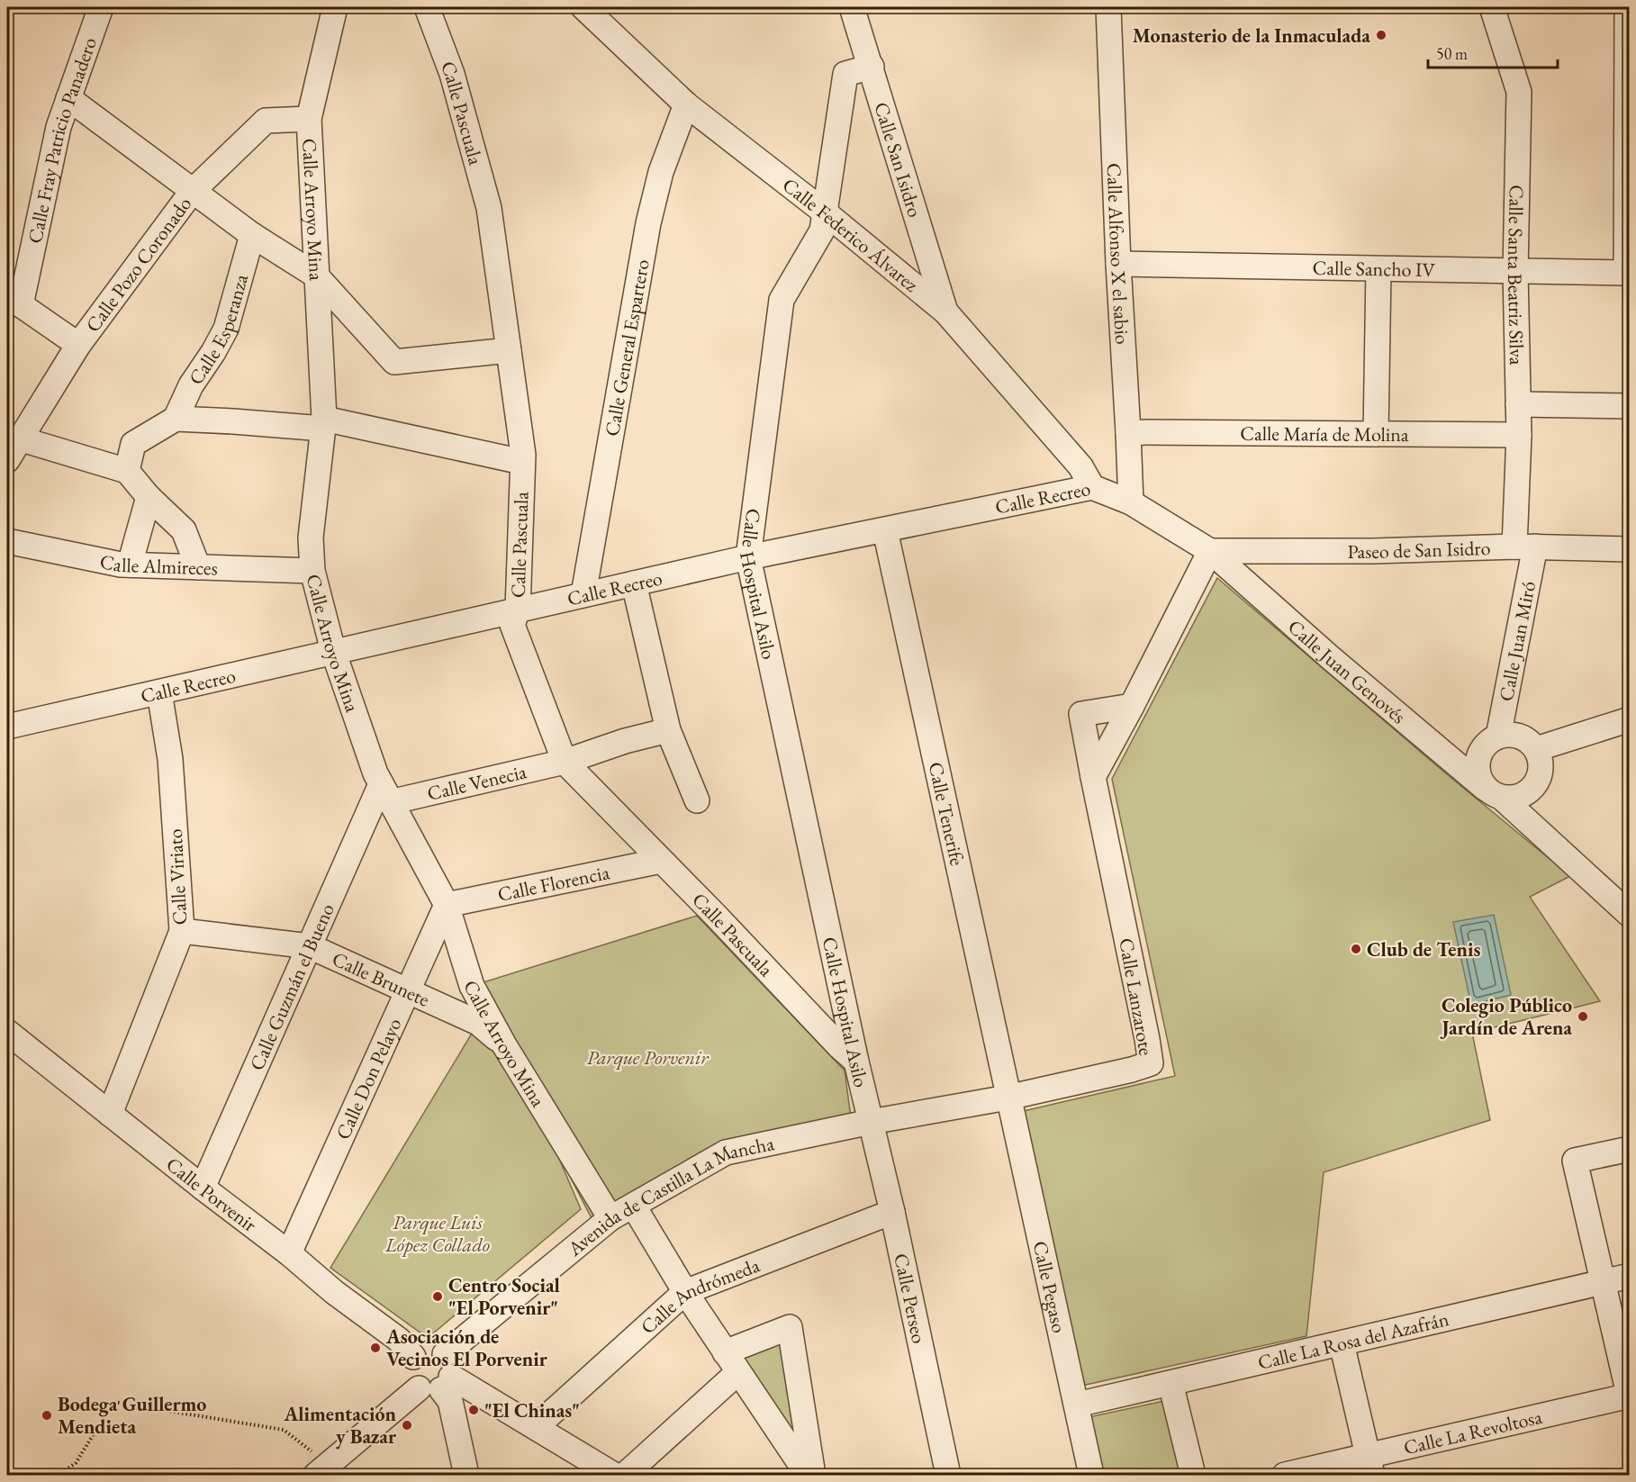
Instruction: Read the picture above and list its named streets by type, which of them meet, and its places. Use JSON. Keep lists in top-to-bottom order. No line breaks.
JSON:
{"streets":{"street":["Calle Pascuala","Calle Fray Patricio Panadero","Calle San Isidro","Calle Arroyo Mina","Calle Federico Álvarez","Calle Alfonso X el sabio","Calle Pozo Coronado","Calle Sancho IV","Calle Santa Beatriz Silva","Calle Esperanza","Calle General Espartero","Calle María de Molina","Calle Recreo","Paseo de San Isidro","Calle Almireces","Calle Hospital Asilo","Calle Juan Miró","Calle Juan Genovés","Calle Venecia","Calle Tenerife","Calle Viriato","Calle Florencia","Calle Brunete","Calle Guzmán el Bueno","Calle Lanzarote","Calle Don Pelayo","Calle Porvenir","Avenida de Castilla La Mancha","Calle Pegaso","Calle Andrómeda","Calle Perseo","Calle La Rosa del Azafrán","Calle La Revoltosa"]},"crossings":[["Calle Pascuala","Calle Recreo"],["Calle Pascuala","Calle Hospital Asilo"],["Calle Pascuala","Calle Venecia"],["Calle Pascuala","Calle Florencia"],["Calle San Isidro","Calle Federico Álvarez"],["Calle San Isidro","Calle Hospital Asilo"],["Calle Arroyo Mina","Calle Pozo Coronado"],["Calle Arroyo Mina","Calle Recreo"],["Calle Arroyo Mina","Calle Almireces"],["Calle Arroyo Mina","Calle Venecia"],["Calle Arroyo Mina","Calle Florencia"],["Calle Arroyo Mina","Calle Brunete"],["Calle Arroyo Mina","Calle Guzmán el Bueno"],["Calle Arroyo Mina","Calle Don Pelayo"],["Calle Arroyo Mina","Avenida de Castilla La Mancha"],["Calle Federico Álvarez","Calle General Espartero"],["Calle Federico Álvarez","Calle Recreo"],["Calle Federico Álvarez","Calle Hospital Asilo"],["Calle Alfonso X el sabio","Calle Sancho IV"],["Calle Alfonso X el sabio","Calle María de Molina"],["Calle Alfonso X el sabio","Calle Recreo"],["Calle Sancho IV","Calle Santa Beatriz Silva"],["Calle Santa Beatriz Silva","Calle María de Molina"],["Calle Santa Beatriz Silva","Paseo de San Isidro"],["Calle Santa Beatriz Silva","Calle Juan Miró"],["Calle General Espartero","Calle Recreo"],["Calle Recreo","Paseo de San Isidro"],["Calle Recreo","Calle Hospital Asilo"],["Calle Recreo","Calle Juan Genovés"],["Calle Recreo","Calle Tenerife"],["Calle Recreo","Calle Viriato"],["Paseo de San Isidro","Calle Juan Miró"],["Paseo de San Isidro","Calle Juan Genovés"],["Calle Hospital Asilo","Calle Lanzarote"],["Calle Hospital Asilo","Avenida de Castilla La Mancha"],["Calle Hospital Asilo","Calle Perseo"],["Calle Juan Miró","Calle Juan Genovés"],["Calle Venecia","Calle Guzmán el Bueno"],["Calle Tenerife","Calle Lanzarote"],["Calle Tenerife","Calle Pegaso"],["Calle Viriato","Calle Brunete"],["Calle Viriato","Calle Porvenir"],["Calle Florencia","Calle Don Pelayo"],["Calle Brunete","Calle Guzmán el Bueno"],["Calle Brunete","Calle Don Pelayo"],["Calle Guzmán el Bueno","Calle Porvenir"],["Calle Lanzarote","Avenida de Castilla La Mancha"],["Calle Lanzarote","Calle Pegaso"],["Calle Lanzarote","Calle Perseo"],["Calle Don Pelayo","Calle Porvenir"],["Calle Porvenir","Avenida de Castilla La Mancha"],["Avenida de Castilla La Mancha","Calle Perseo"],["Calle Pegaso","Calle La Rosa del Azafrán"],["Calle Andrómeda","Calle Perseo"]],"parks":["Parque Porvenir","Parque Luis López Collado"],"places":["Monasterio de la Inmaculada","Club de Tenis","Colegio Público Jardín de Arena","Centro Social \"El Porvenir\"","Asociación de Vecinos El Porvenir","\"El Chinas\"","Bodega Guillermo Mendieta","Alimentación y Bazar"],"scale_bar":"50 m"}
